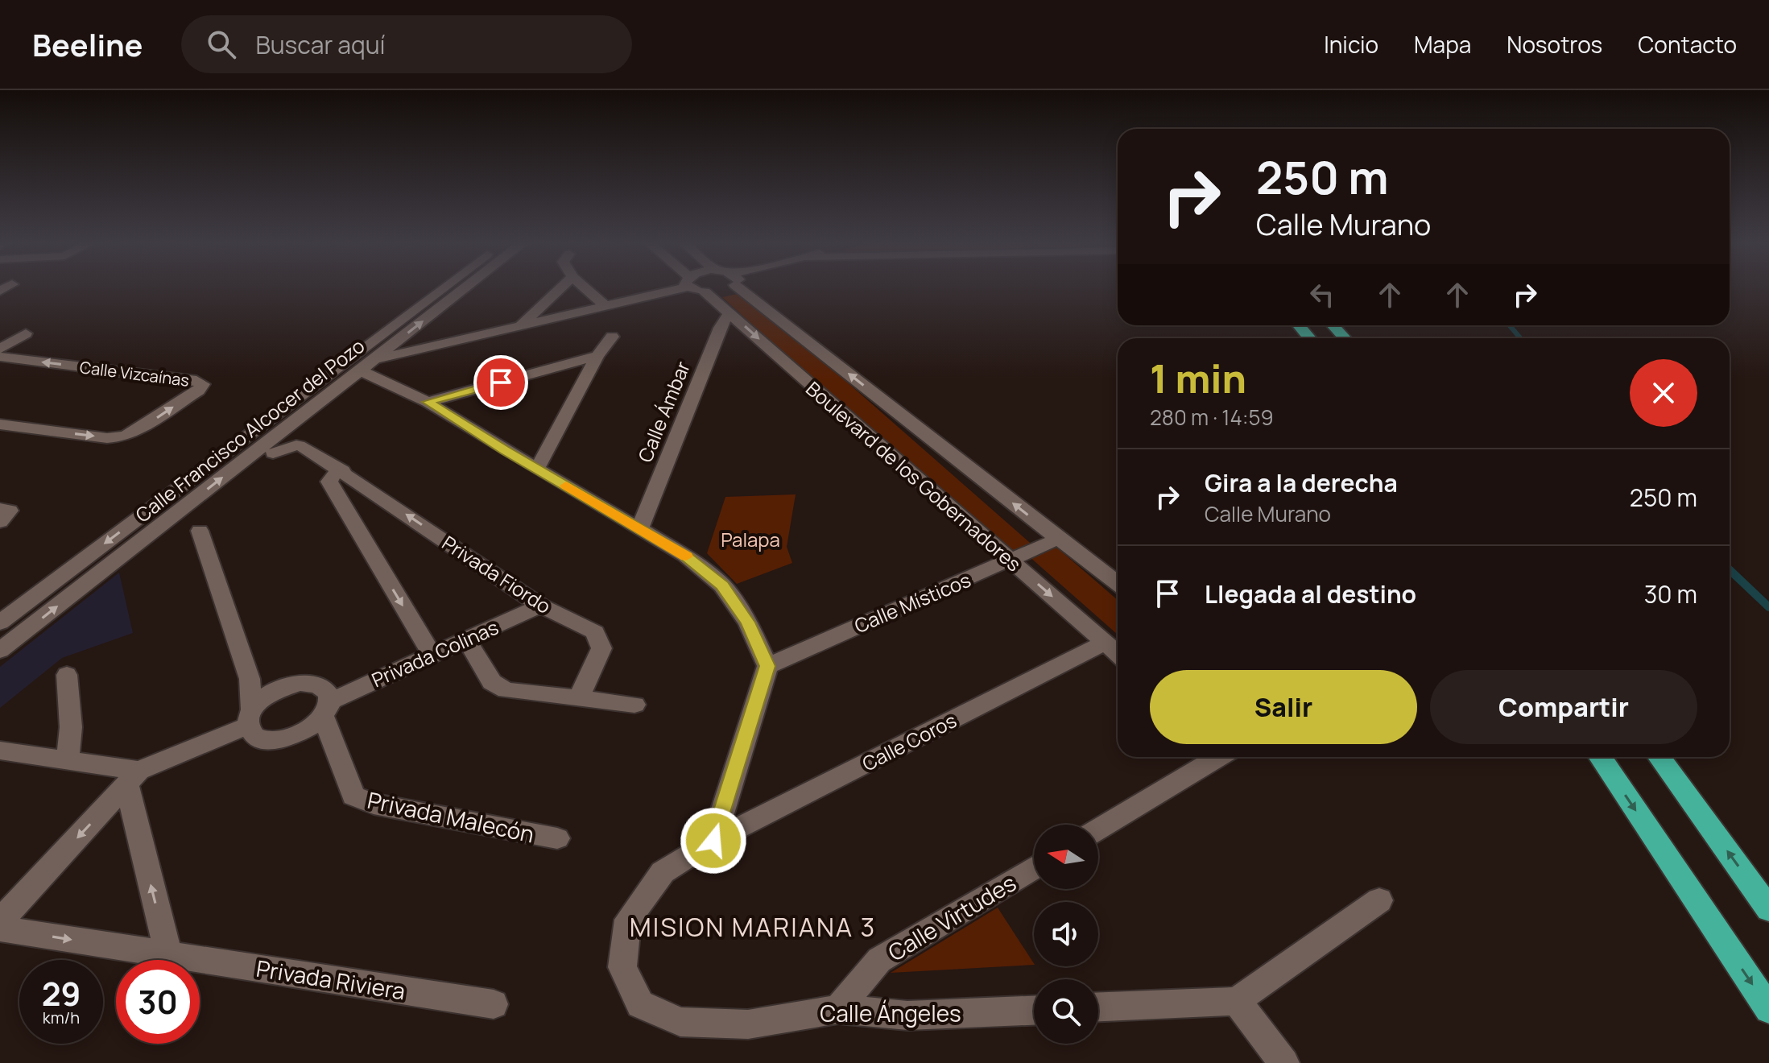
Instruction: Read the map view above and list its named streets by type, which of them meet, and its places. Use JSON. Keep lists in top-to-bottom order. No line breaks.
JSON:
{"streets":{"street":["Calle Vizcaínas","Calle Ámbar","Calle Francisco Alcocer del Pozo","Boulevard de los Gobernadores","Privada Fiordo","Calle Místicos","Privada Colinas","Calle Coros","Privada Malecón","Calle Virtudes","Privada Riviera","Calle Ángeles"]},"crossings":[["Calle Ámbar","Boulevard de los Gobernadores"],["Boulevard de los Gobernadores","Calle Místicos"],["Boulevard de los Gobernadores","Calle Coros"],["Privada Fiordo","Privada Colinas"],["Privada Colinas","Privada Malecón"],["Calle Coros","Calle Ángeles"],["Calle Virtudes","Calle Ángeles"]],"districts":["MISION MARIANA 3"],"parks":["Palapa"],"north":"left","page":{"header":"Beeline","search":"Buscar aquí","nav":["Inicio","Mapa","Nosotros","Contacto"],"turn":["250 m","Calle Murano"],"heading":["1 min","280 m · 14:59"],"list":[{"name":"Gira a la derecha","note":"Calle Murano","value":"250 m"},{"name":"Llegada al destino","value":"30 m"}],"buttons":["Salir","Compartir"],"speed":"29 km/h","limit":"30"}}
